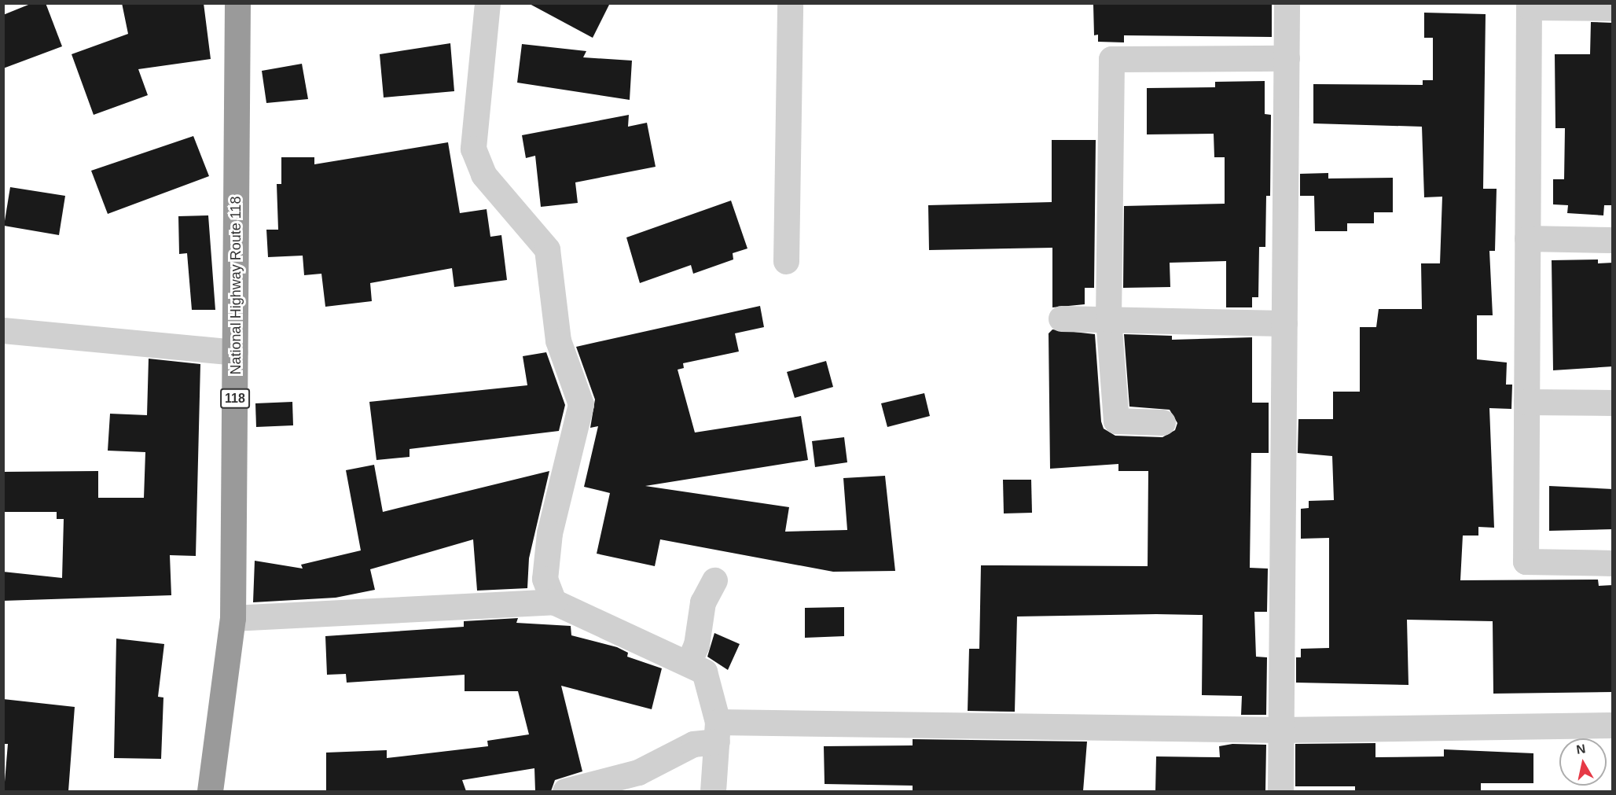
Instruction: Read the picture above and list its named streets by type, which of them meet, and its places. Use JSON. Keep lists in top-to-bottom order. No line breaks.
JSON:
{"streets":{"highway":["National Highway Route 118","118"]},"north":"top"}
